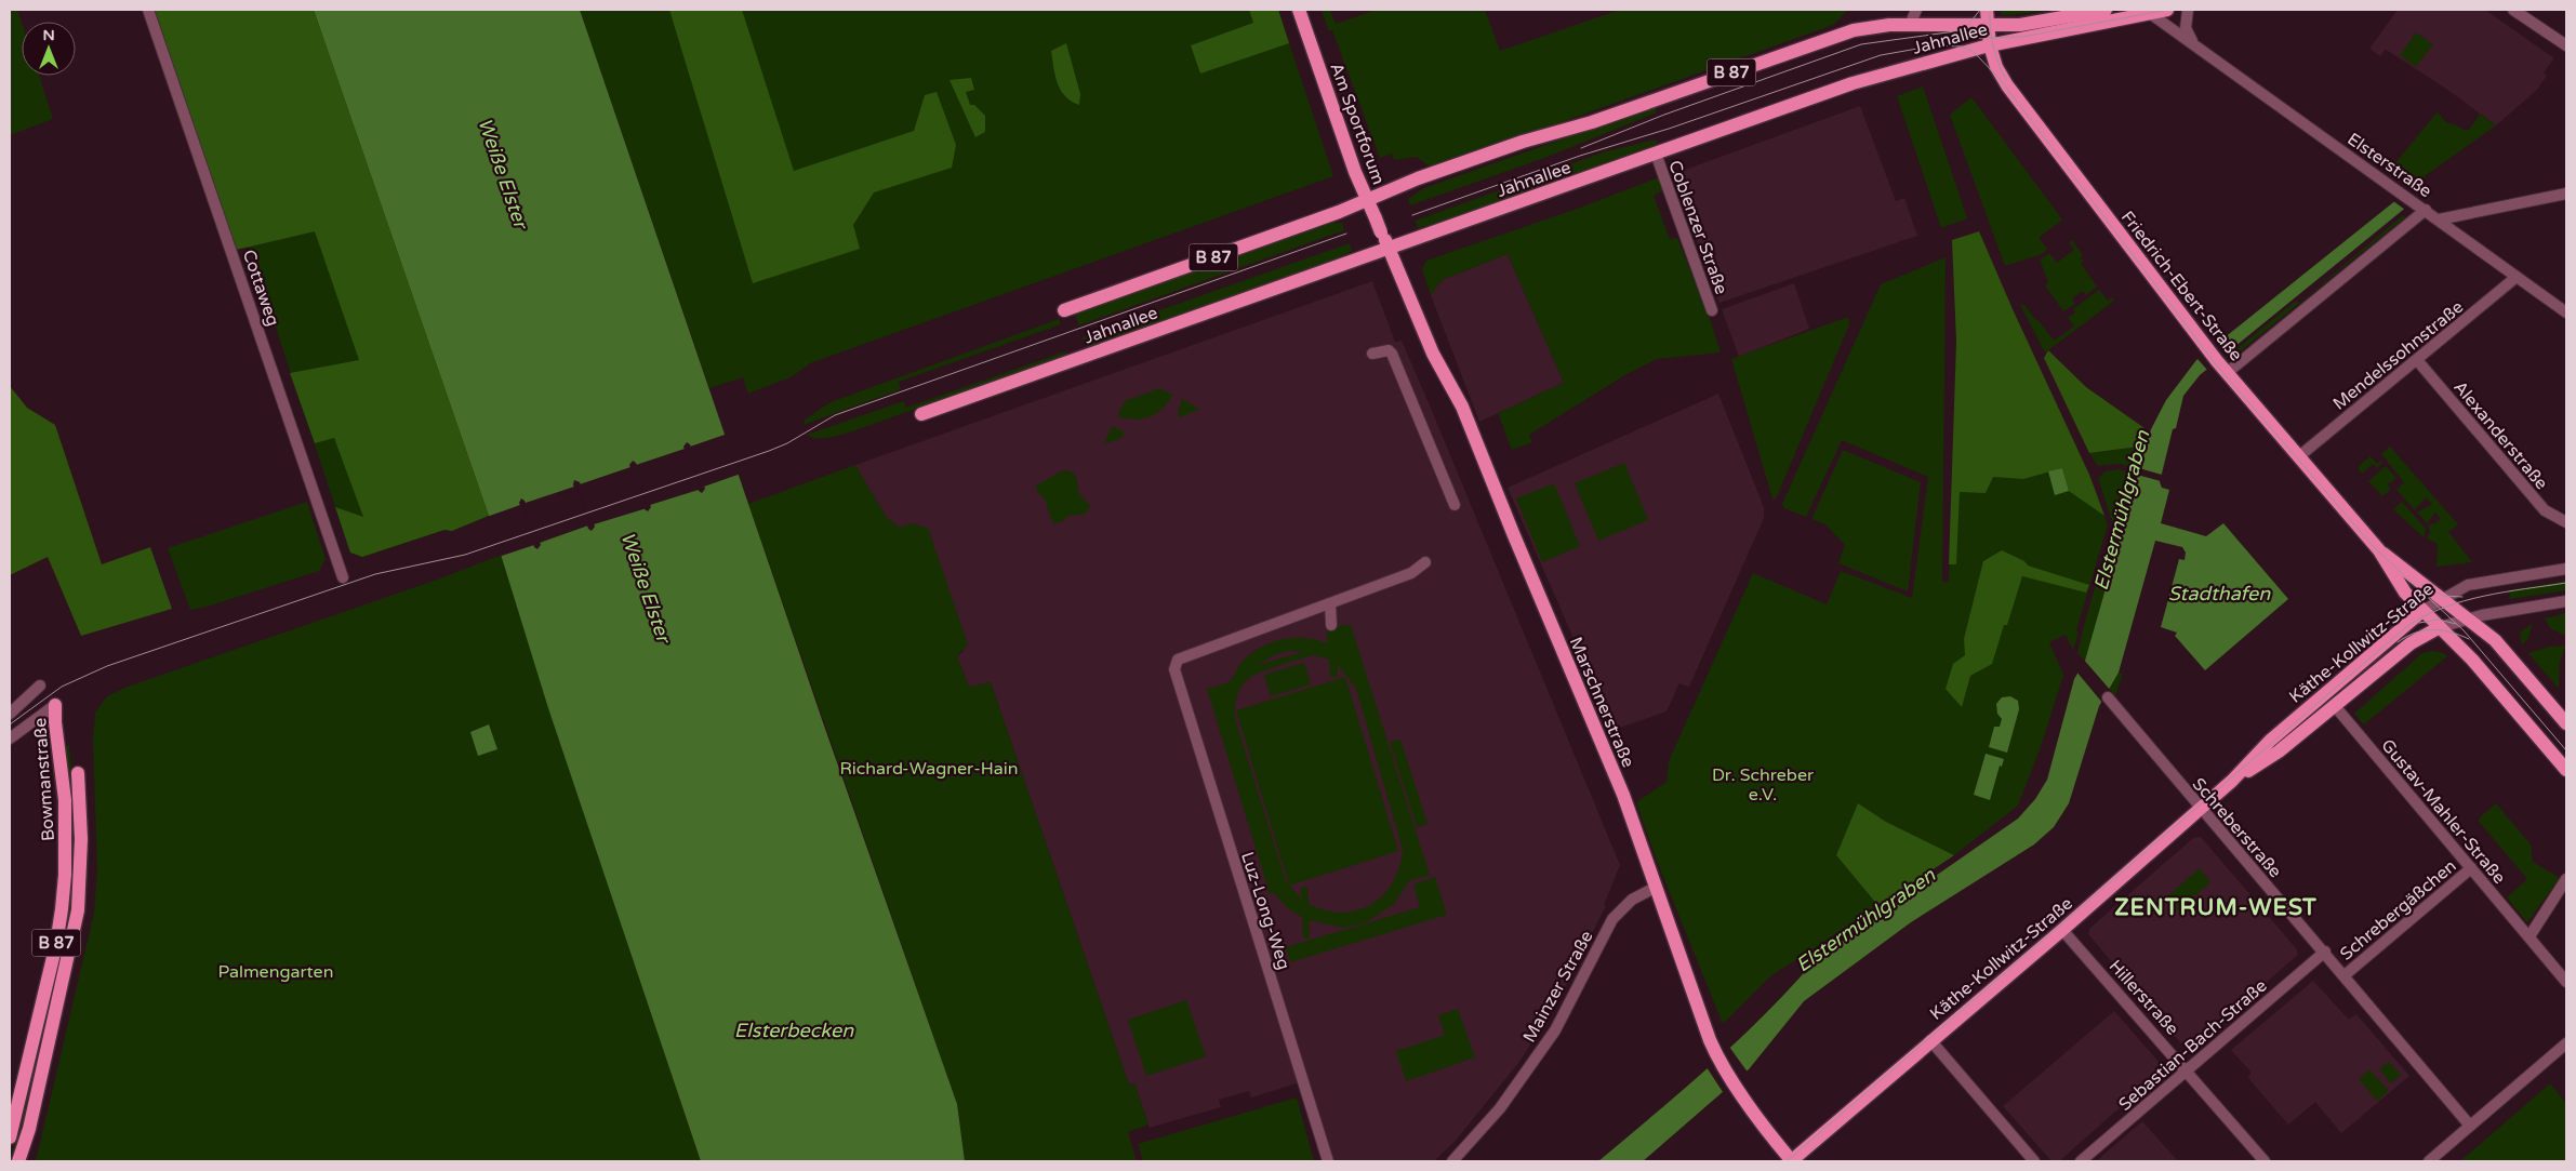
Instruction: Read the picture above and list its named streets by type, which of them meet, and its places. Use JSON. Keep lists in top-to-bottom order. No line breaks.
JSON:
{"streets":{"main road":["Jahnallee","B 87","Am Sportforum","Friedrich-Ebert-Straße","Käthe-Kollwitz-Straße","Marschnerstraße","Bowmanstraße"],"street":["Elsterstraße","Coblenzer Straße","Cottaweg","Mendelssohnstraße","Alexanderstraße","Gustav-Mahler-Straße","Schreberstraße","Schrebergäßchen","Luz-Long-Weg","Mainzer Straße","Hillerstraße","Sebastian-Bach-Straße"]},"crossings":[["Jahnallee","Am Sportforum"],["Jahnallee","Elsterstraße"],["Jahnallee","Coblenzer Straße"],["Jahnallee","Friedrich-Ebert-Straße"],["Jahnallee","Marschnerstraße"],["Am Sportforum","Marschnerstraße"],["Elsterstraße","Mendelssohnstraße"],["Friedrich-Ebert-Straße","Mendelssohnstraße"],["Friedrich-Ebert-Straße","Käthe-Kollwitz-Straße"],["Mendelssohnstraße","Alexanderstraße"],["Käthe-Kollwitz-Straße","Marschnerstraße"],["Käthe-Kollwitz-Straße","Gustav-Mahler-Straße"],["Käthe-Kollwitz-Straße","Schreberstraße"],["Käthe-Kollwitz-Straße","Hillerstraße"],["Marschnerstraße","Mainzer Straße"],["Gustav-Mahler-Straße","Schrebergäßchen"],["Schreberstraße","Schrebergäßchen"],["Schreberstraße","Sebastian-Bach-Straße"],["Hillerstraße","Sebastian-Bach-Straße"]],"districts":["ZENTRUM-WEST"],"water":["Weiße Elster","Elstermühlgraben","Stadthafen","Elsterbecken"],"parks":["Richard-Wagner-Hain","Dr. Schreber e.V.","Palmengarten"],"north":"top"}
